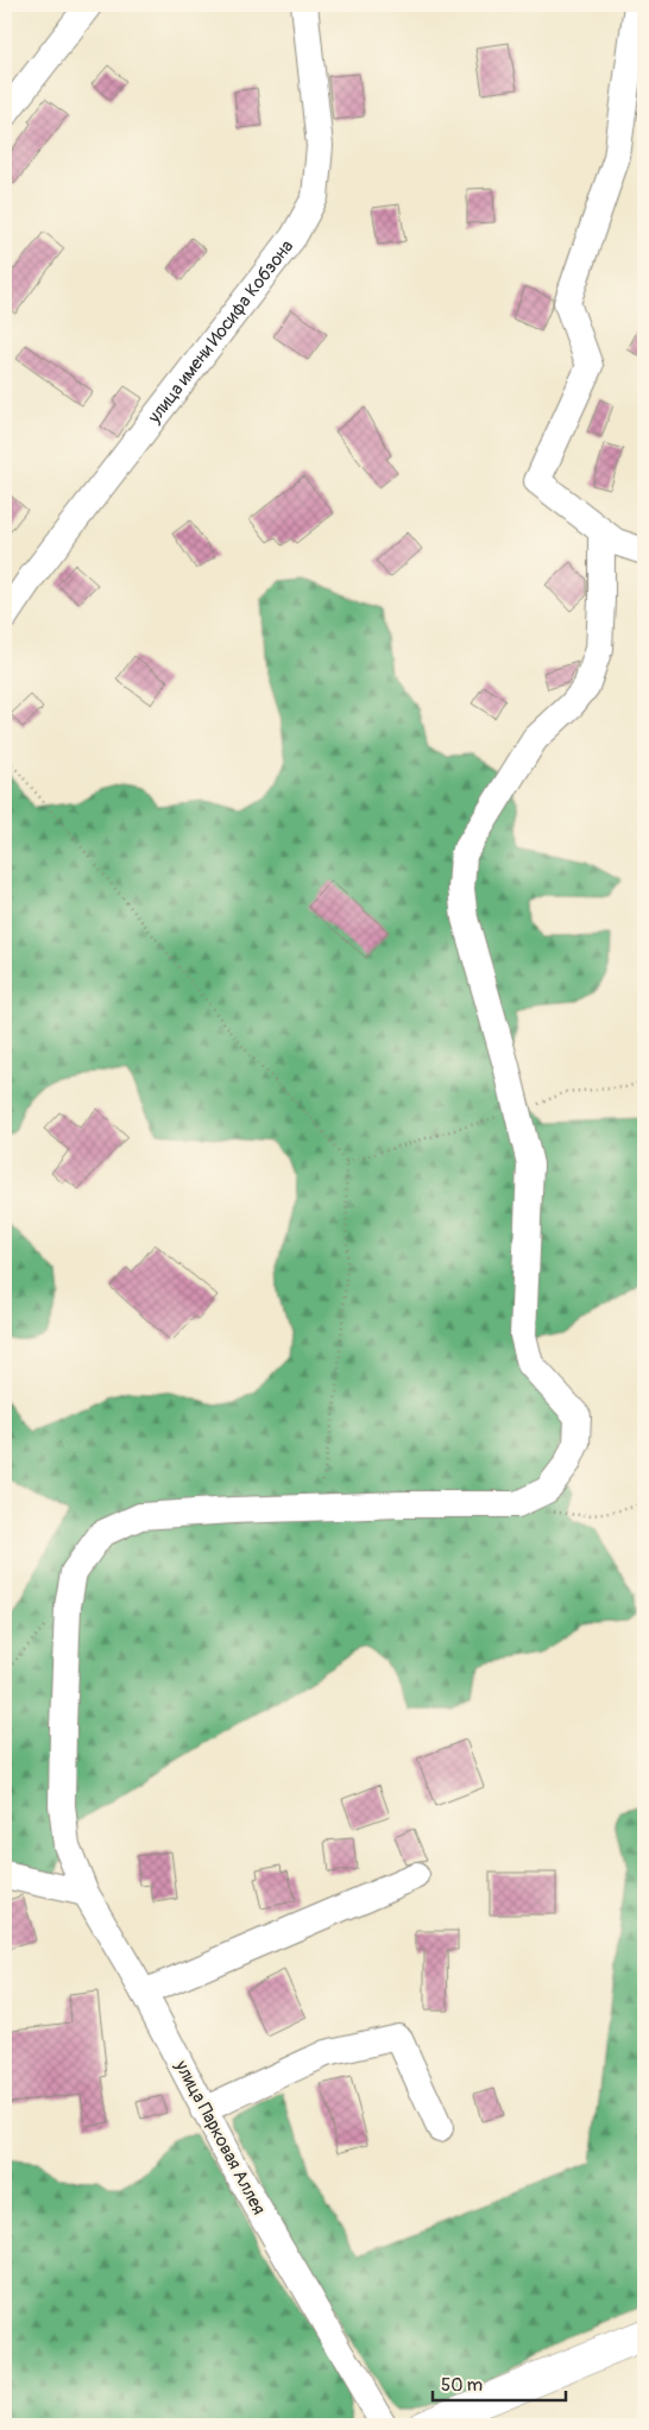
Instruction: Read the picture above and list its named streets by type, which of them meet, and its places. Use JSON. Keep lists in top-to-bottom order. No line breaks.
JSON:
{"streets":{"street":["улица имени Иосифа Кобзона","улица Парковая Аллея"]},"scale_bar":"50 m"}
